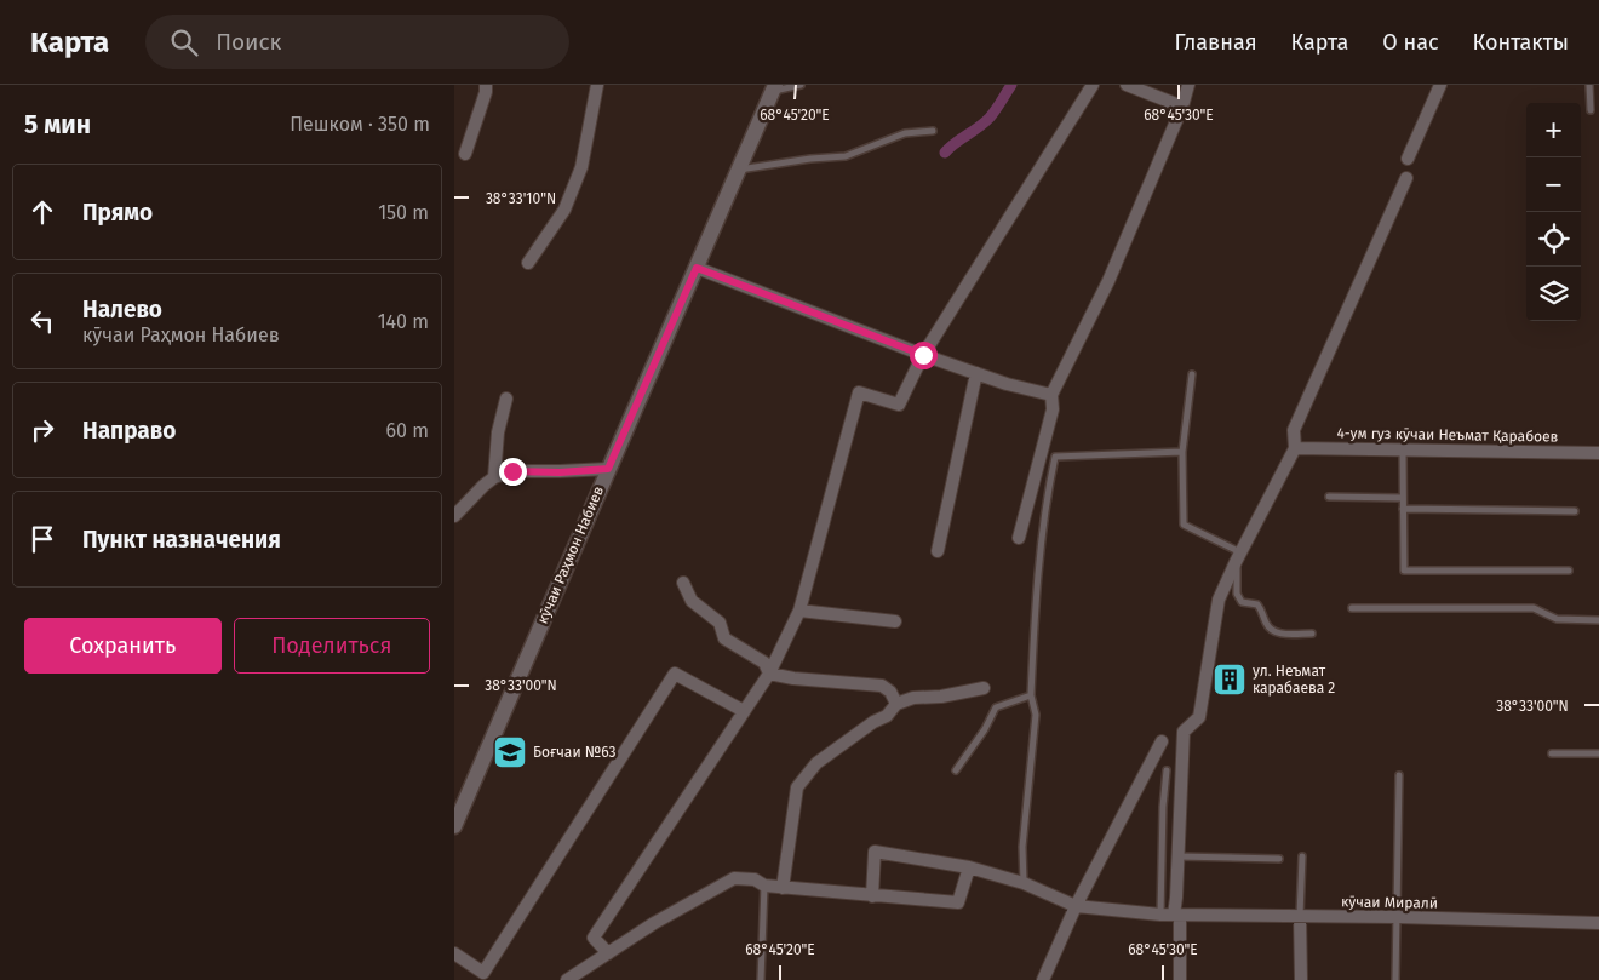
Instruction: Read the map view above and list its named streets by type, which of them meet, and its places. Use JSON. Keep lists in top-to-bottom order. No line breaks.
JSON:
{"streets":{"street":["4-ум гуз кӯчаи Неъмат Қарабоев","кӯчаи Раҳмон Набиев","кӯчаи Миралӣ"]},"places":{"building":["ул. Неъмат карабаева 2"],"school or university":["Боғчаи №63"]},"page":{"header":"Карта","search":"Поиск","nav":["Главная","Карта","О нас","Контакты"],"heading":["5 мин","Пешком · 350 m"],"map_buttons":["+","−"],"list":[["Прямо","150 m"],["Налево","кӯчаи Раҳмон Набиев","140 m"],["Направо","60 m"],"Пункт назначения"],"buttons":["Сохранить","Поделиться"]},"coordinates":["68°45'20\"E","68°45'30\"E","38°33'10\"N","38°33'00\"N"]}
